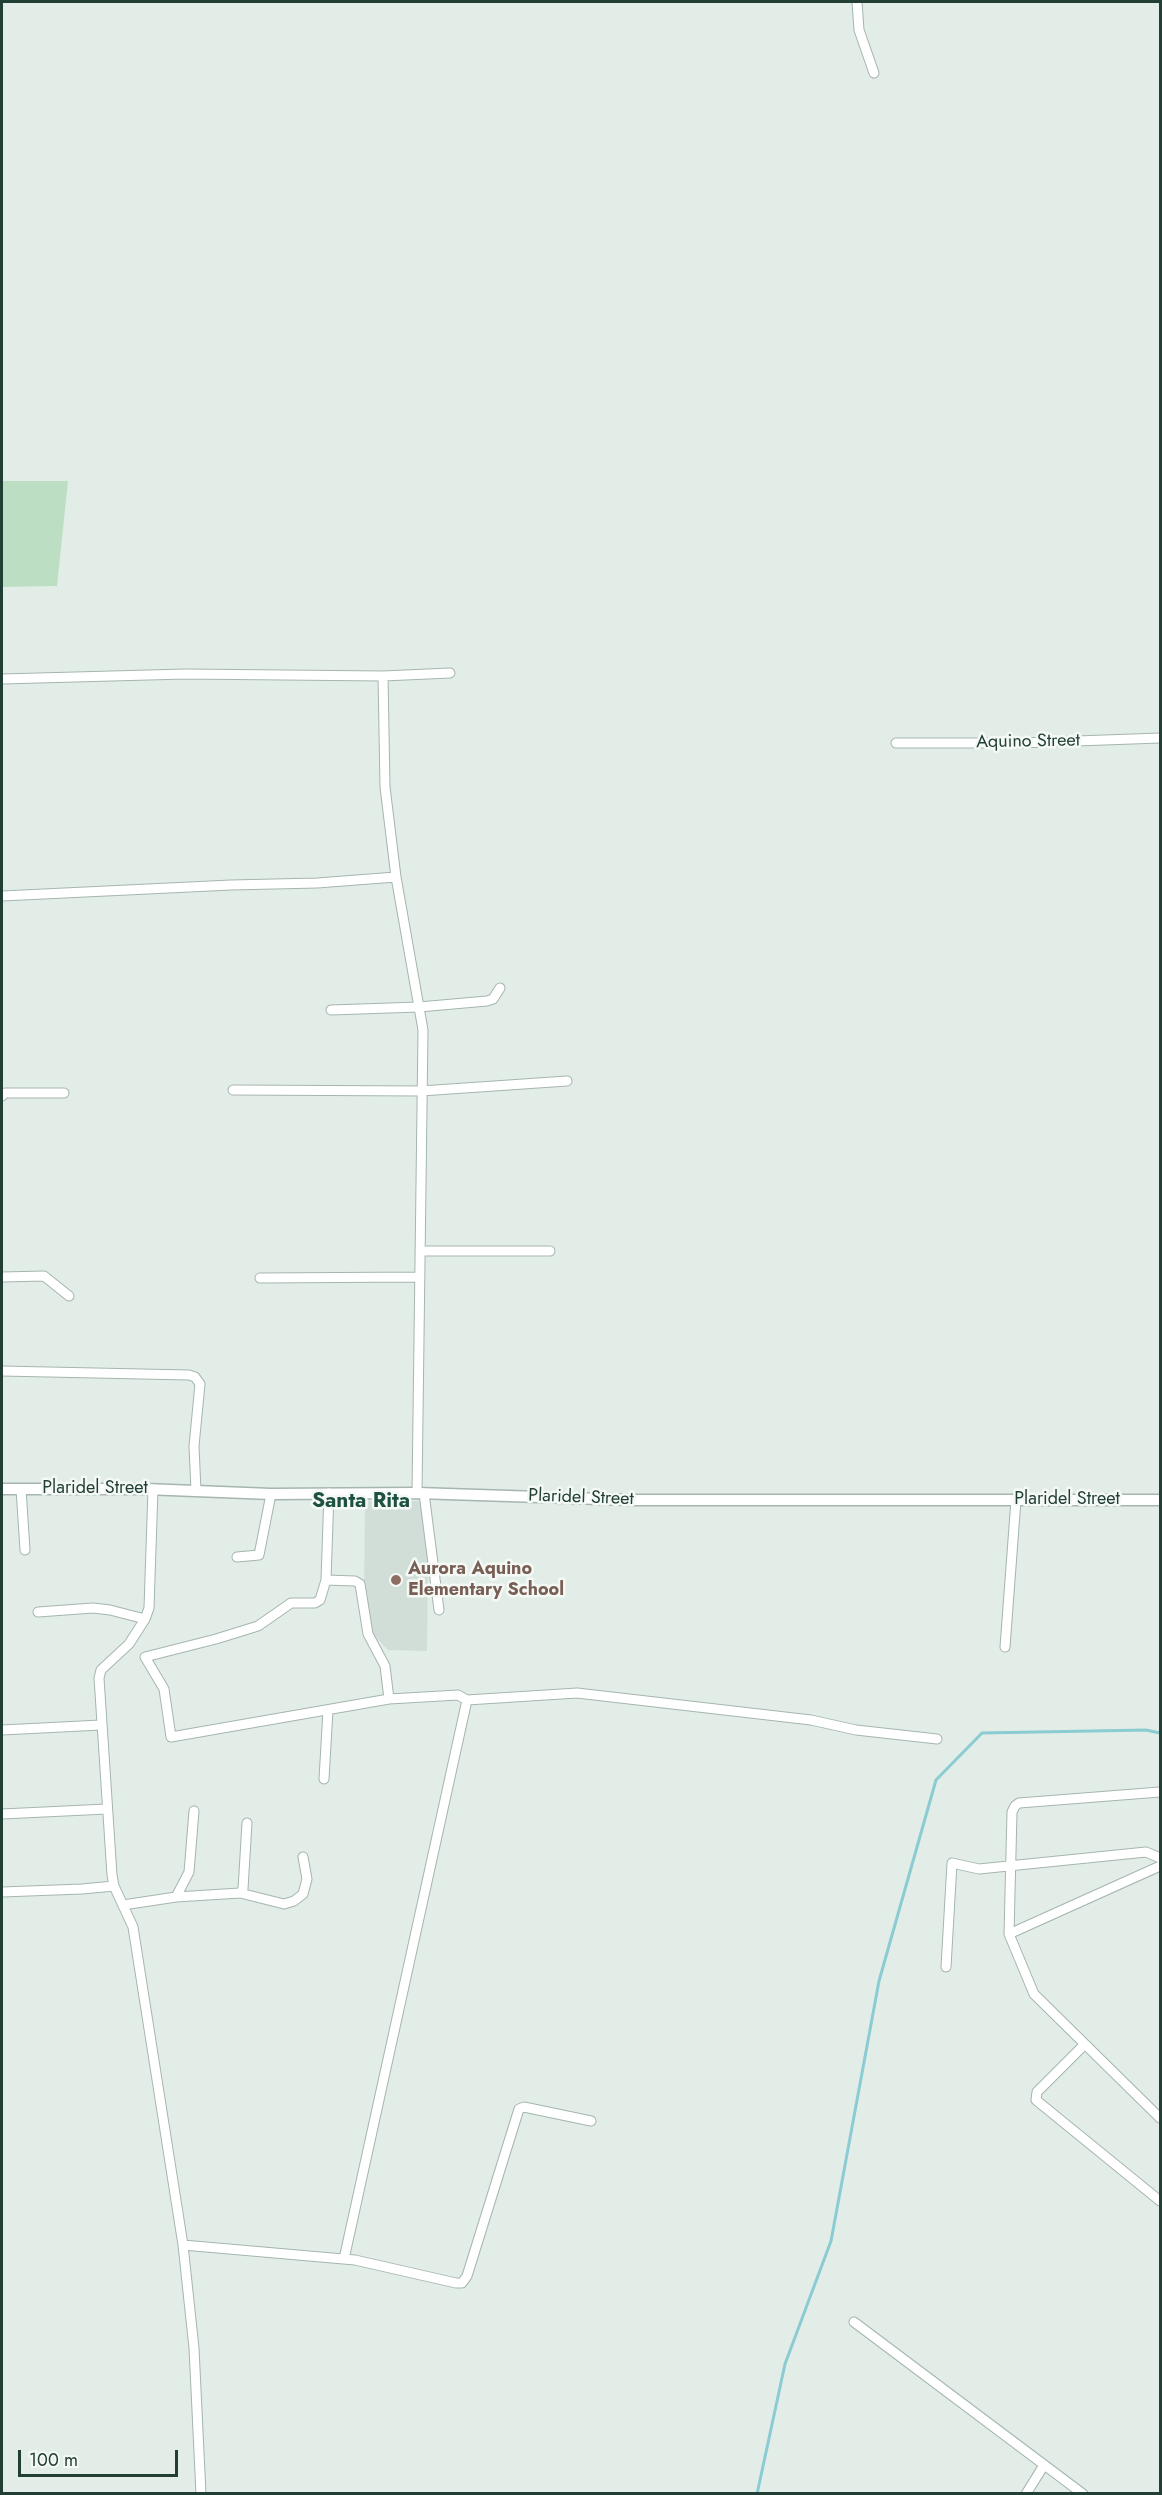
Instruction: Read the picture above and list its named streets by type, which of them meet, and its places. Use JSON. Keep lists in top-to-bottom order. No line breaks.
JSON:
{"streets":{"street":["Aquino Street","Plaridel Street"]},"districts":["Santa Rita"],"places":["Aurora Aquino Elementary School"],"scale_bar":"100 m"}
